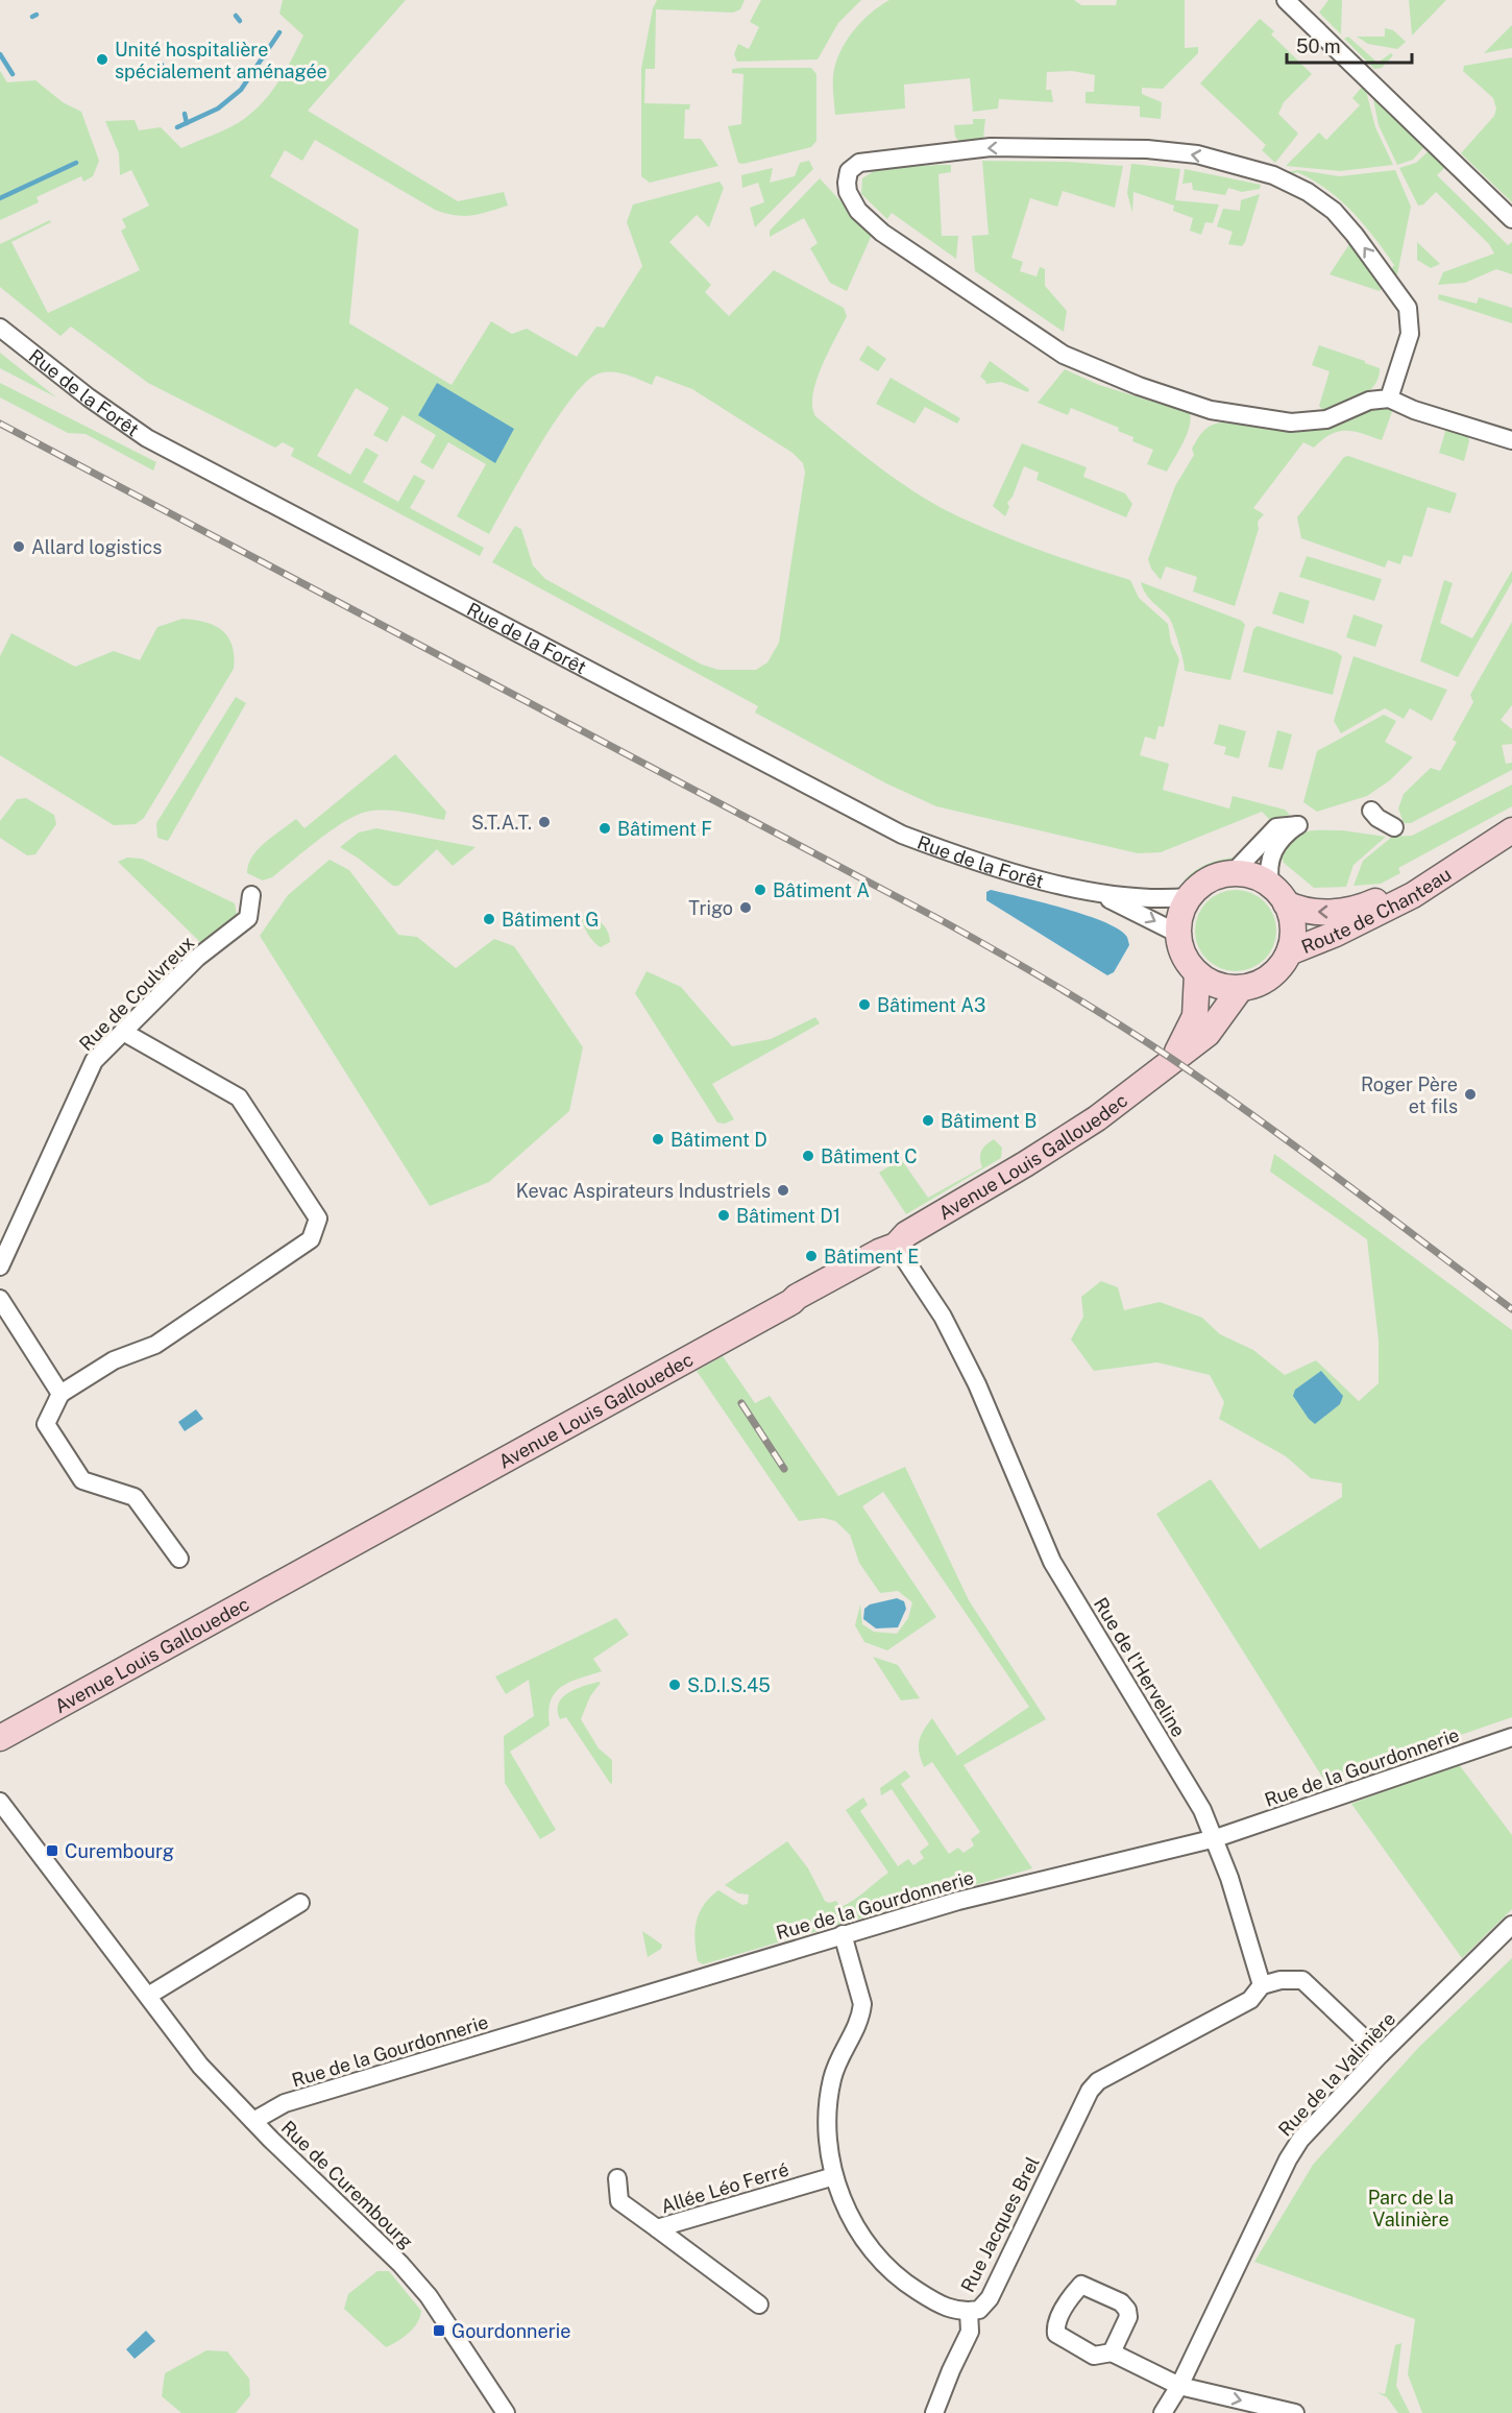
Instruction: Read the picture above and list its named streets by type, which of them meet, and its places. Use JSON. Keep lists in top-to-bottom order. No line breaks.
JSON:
{"streets":{"main road":["Route de Chanteau","Avenue Louis Gallouedec"],"street":["Rue de la Forêt","Rue de Coulvreux","Rue de l'Herveline","Rue de la Gourdonnerie","Rue de la Valinière","Rue de Curembourg","Allée Léo Ferré","Rue Jacques Brel"]},"crossings":[["Rue de la Forêt","Route de Chanteau"],["Rue de la Forêt","Avenue Louis Gallouedec"],["Route de Chanteau","Avenue Louis Gallouedec"],["Avenue Louis Gallouedec","Rue de l'Herveline"],["Rue de l'Herveline","Rue de la Gourdonnerie"],["Rue de l'Herveline","Rue Jacques Brel"],["Rue de la Gourdonnerie","Rue de Curembourg"],["Rue de la Gourdonnerie","Rue Jacques Brel"],["Allée Léo Ferré","Rue Jacques Brel"]],"parks":["Parc de la Valinière"],"places":{"other":["Unité hospitalière spécialement aménagée","Allard logistics","S.T.A.T.","Bâtiment F","Bâtiment A","Trigo","Bâtiment G","Bâtiment A3","Roger Père et fils","Bâtiment B","Bâtiment D","Bâtiment C","Kevac Aspirateurs Industriels","Bâtiment D1","Bâtiment E","S.D.I.S.45"],"transit":["Curembourg","Gourdonnerie"]},"scale_bar":"50 m"}
